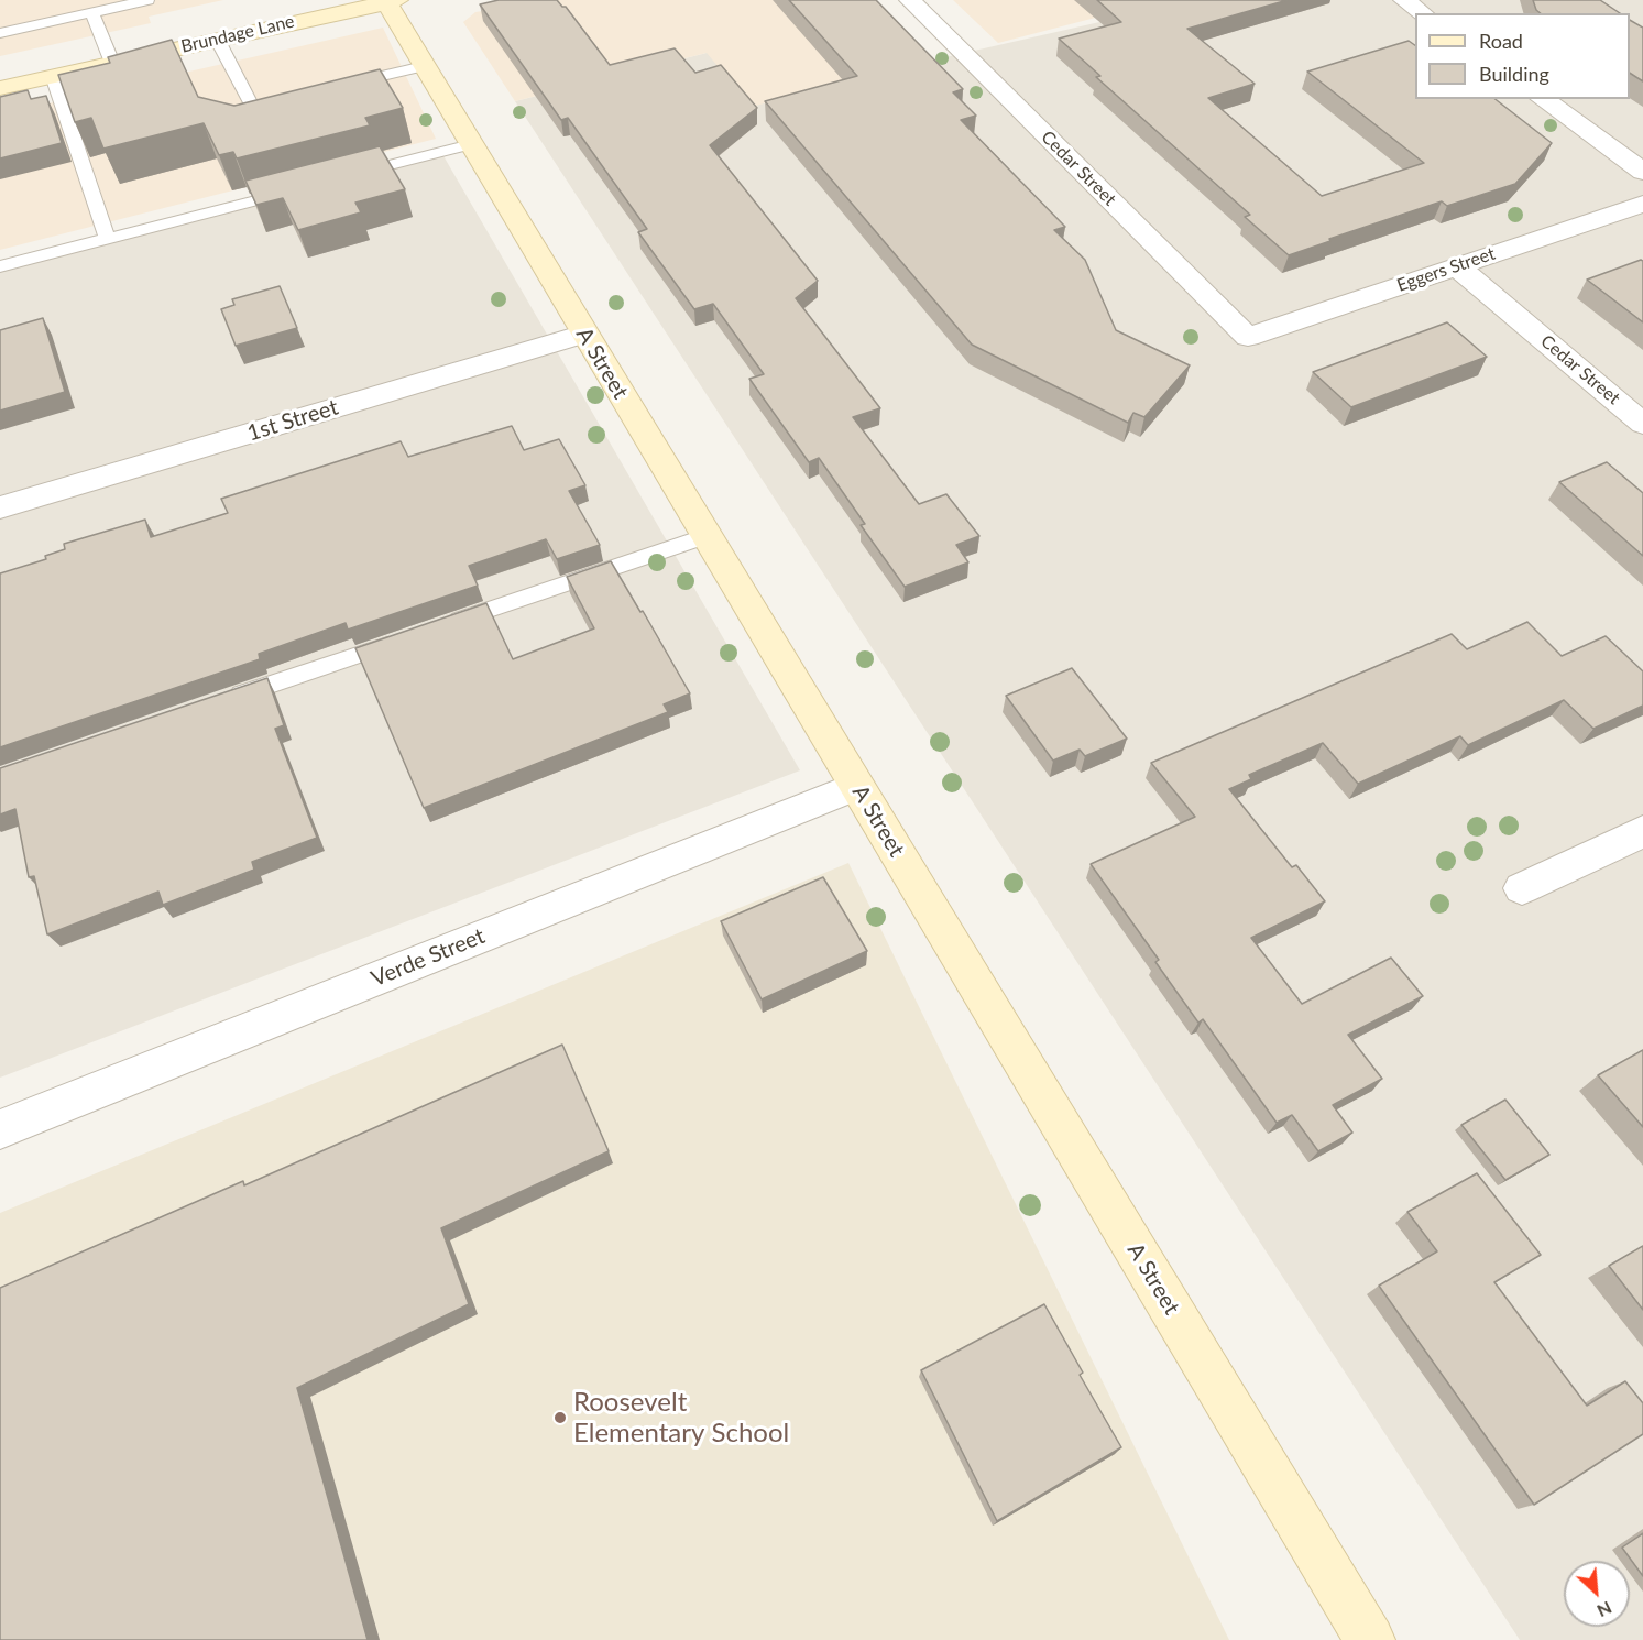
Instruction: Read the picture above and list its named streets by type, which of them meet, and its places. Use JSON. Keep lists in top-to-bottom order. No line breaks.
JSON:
{"streets":{"street":["Brundage Lane","Cedar Street","Eggers Street","A Street","1st Street","Verde Street"]},"crossings":[["Brundage Lane","A Street"],["Cedar Street","Eggers Street"],["A Street","1st Street"],["A Street","Verde Street"]],"places":["Roosevelt Elementary School"],"legend":["Road","Building"],"north":"bottom right"}
